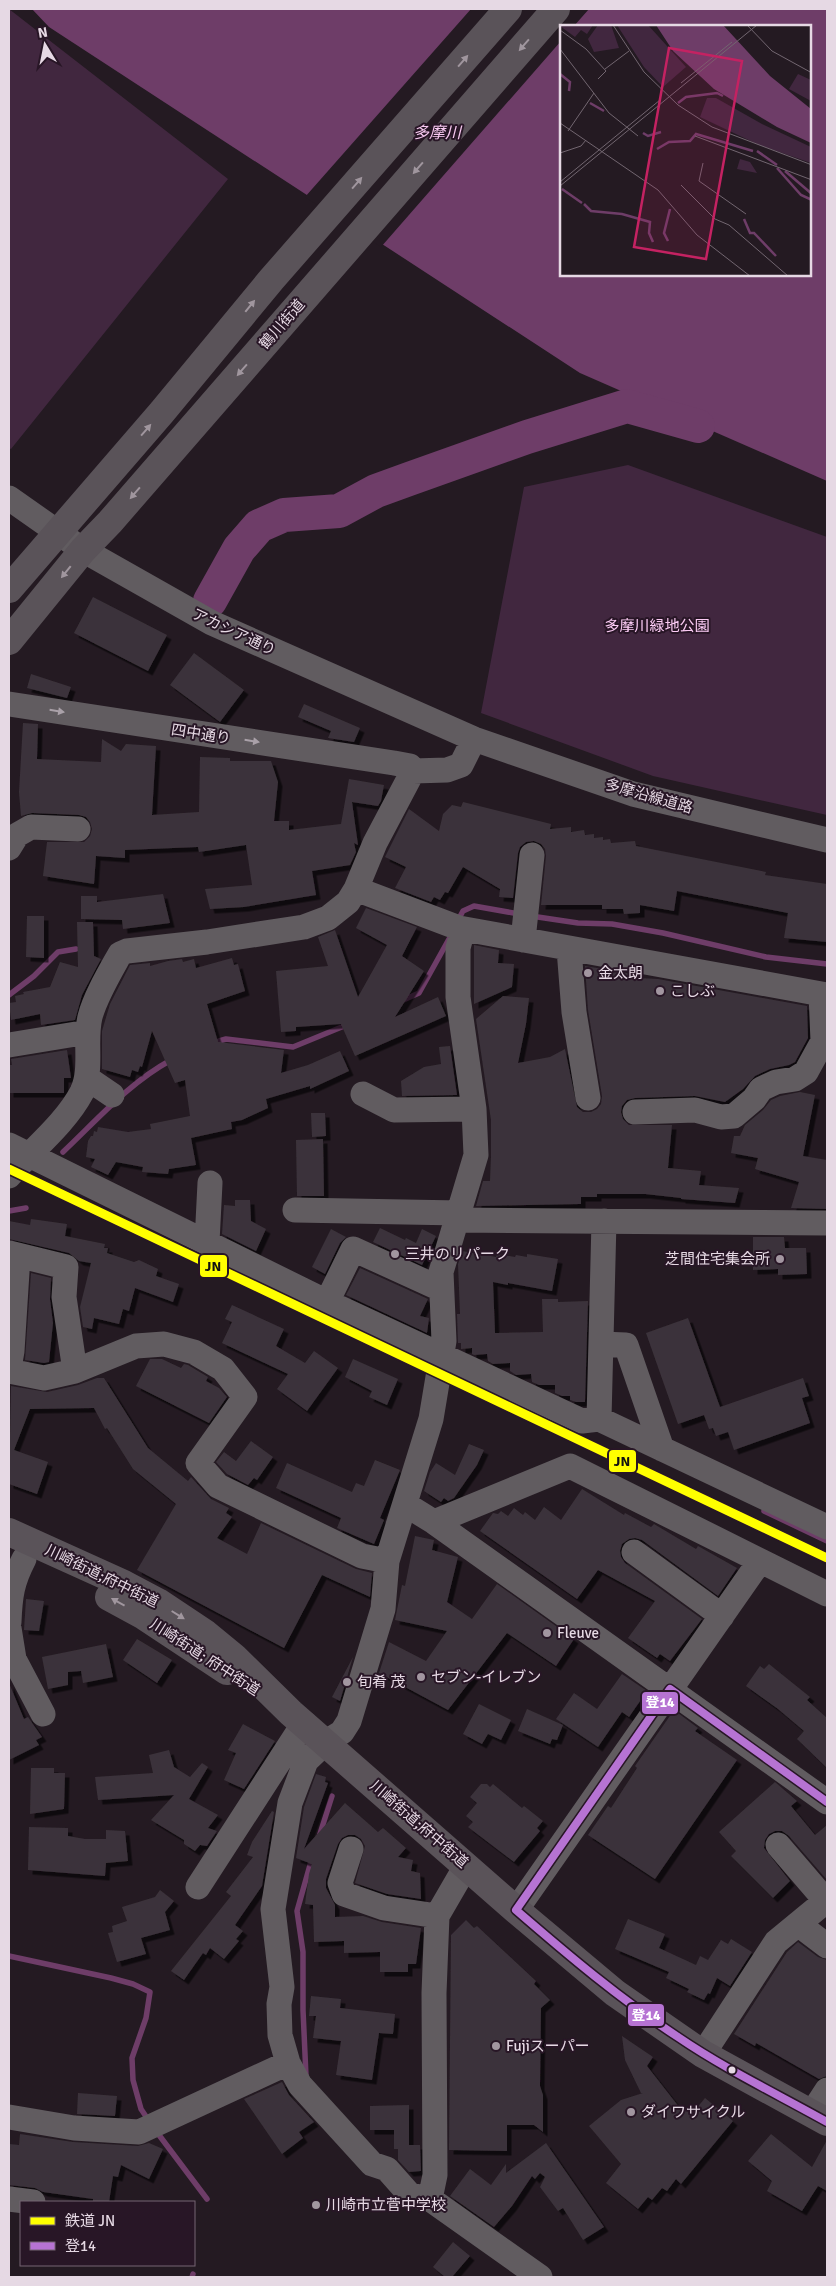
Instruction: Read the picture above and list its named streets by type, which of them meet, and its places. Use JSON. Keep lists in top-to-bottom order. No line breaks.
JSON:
{"streets":{"main road":["鶴川街道","川崎街道;府中街道","川崎街道; 府中街道"],"street":["アカシア通り","四中通り","多摩沿線道路"]},"crossings":[["鶴川街道","アカシア通り"],["アカシア通り","四中通り"],["アカシア通り","多摩沿線道路"],["四中通り","多摩沿線道路"],["川崎街道;府中街道","川崎街道; 府中街道"]],"one_way":["四中通り","川崎街道; 府中街道"],"water":["多摩川"],"parks":["多摩川緑地公園"],"places":["金太朗","こしぶ","三井のリパーク","芝間住宅集会所","Fleuve","セブン-イレブン","旬肴 茂","Fujiスーパー","ダイワサイクル","川崎市立菅中学校"],"lines":["rail line JN","transit line 登14"],"legend":["鉄道 JN","登14"],"north":"top"}
